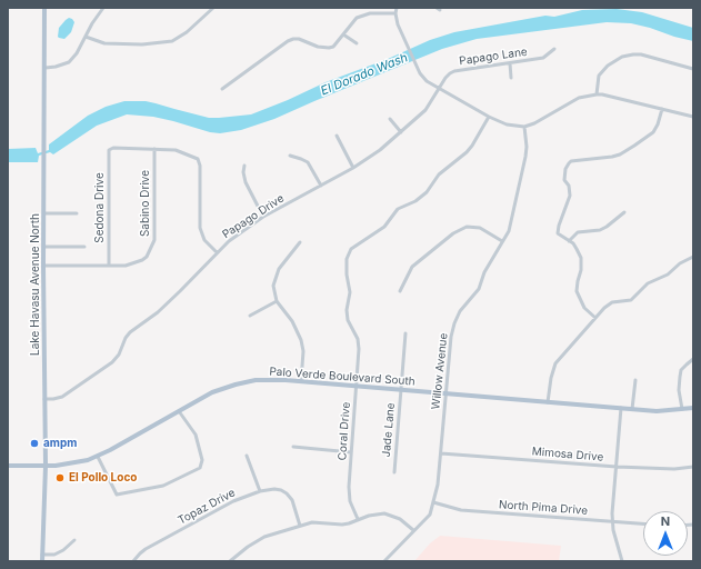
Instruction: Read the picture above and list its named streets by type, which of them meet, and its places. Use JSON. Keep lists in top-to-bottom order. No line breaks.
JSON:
{"streets":{"main road":["Lake Havasu Avenue North","Palo Verde Boulevard South"],"street":["Papago Lane","Sabino Drive","Sedona Drive","Papago Drive","Willow Avenue","Jade Lane","Coral Drive","Mimosa Drive","Topaz Drive","North Pima Drive"]},"crossings":[["Papago Lane","Papago Drive"],["Sabino Drive","Sedona Drive"],["Sabino Drive","Lake Havasu Avenue North"],["Papago Drive","Lake Havasu Avenue North"],["Lake Havasu Avenue North","Palo Verde Boulevard South"],["Willow Avenue","Palo Verde Boulevard South"],["Willow Avenue","Mimosa Drive"],["Willow Avenue","North Pima Drive"],["Palo Verde Boulevard South","Jade Lane"],["Palo Verde Boulevard South","Coral Drive"]],"water":["El Dorado Wash"],"places":["ampm","El Pollo Loco"],"north":"top"}
